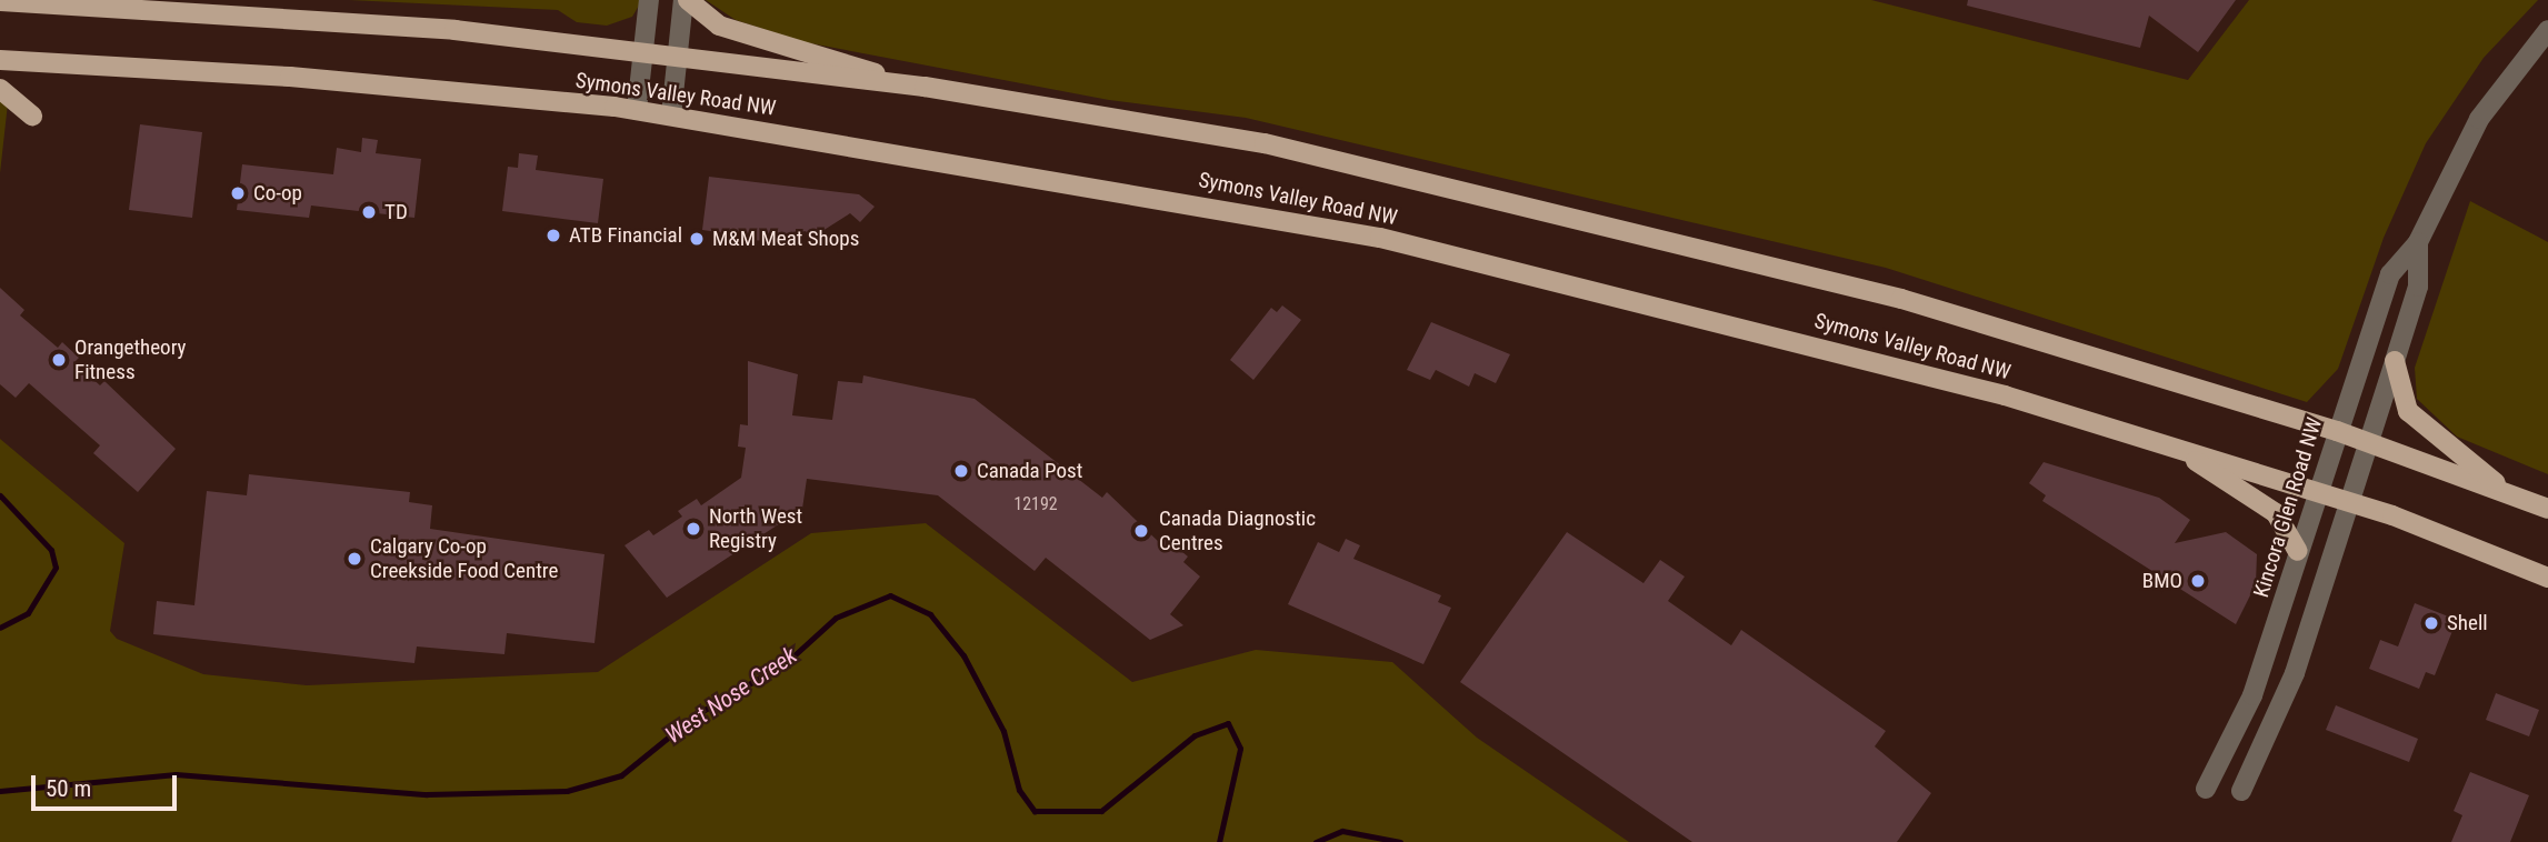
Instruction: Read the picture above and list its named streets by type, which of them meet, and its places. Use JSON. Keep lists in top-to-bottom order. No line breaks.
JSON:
{"streets":{"main road":["Symons Valley Road NW"],"street":["Kincora Glen Road NW"]},"crossings":[["Symons Valley Road NW","Kincora Glen Road NW"]],"water":["West Nose Creek"],"places":["Co-op","TD","ATB Financial","M&M Meat Shops","Orangetheory Fitness","Canada Post","North West Registry","Canada Diagnostic Centres","Calgary Co-op Creekside Food Centre","BMO","Shell"],"house_numbers":["12192"],"scale_bar":"50 m"}
